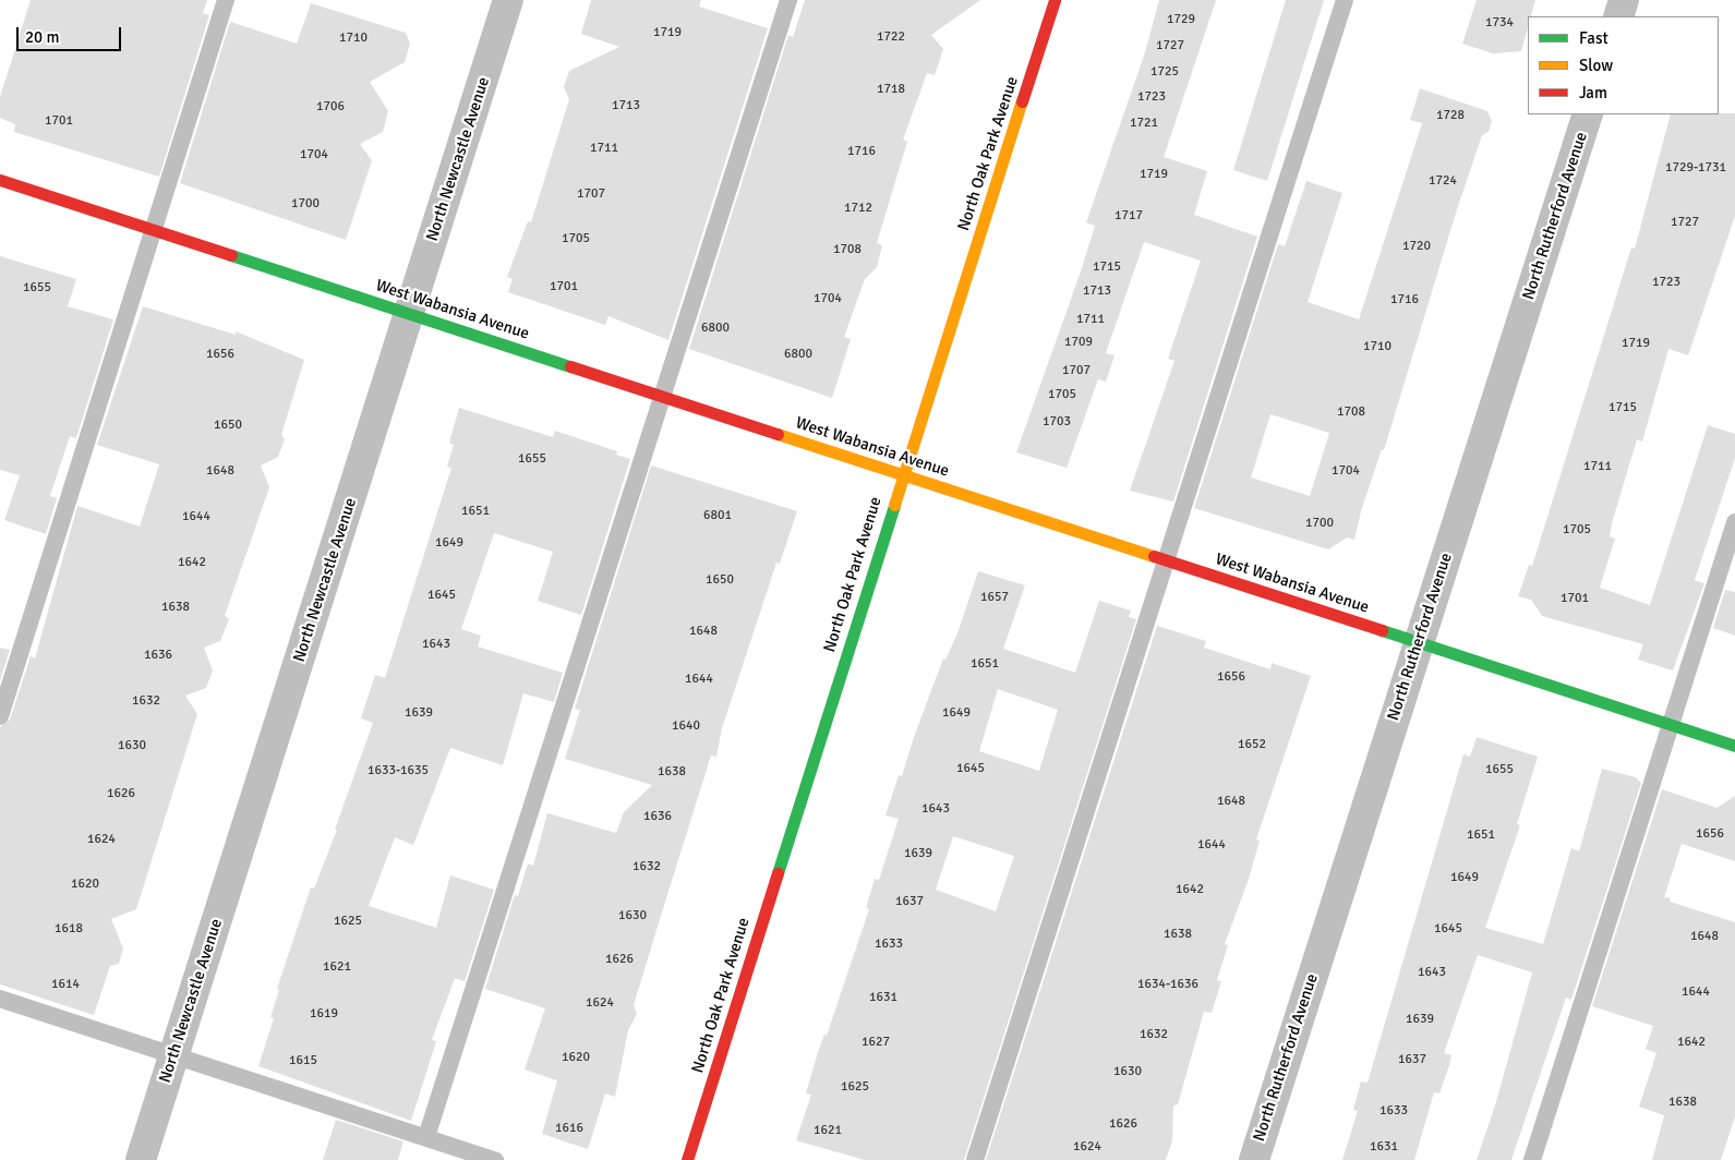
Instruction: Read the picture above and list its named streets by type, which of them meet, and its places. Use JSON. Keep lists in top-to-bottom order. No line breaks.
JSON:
{"streets":{"street":["North Oak Park Avenue","North Newcastle Avenue","North Rutherford Avenue","West Wabansia Avenue"]},"crossings":[["North Oak Park Avenue","West Wabansia Avenue"],["North Newcastle Avenue","West Wabansia Avenue"],["North Rutherford Avenue","West Wabansia Avenue"]],"house_numbers":["1729","1734","1719","1722","1710","1727","1725","1718","1723","1713","1706","1728","1701","1721","1711","1716","1704","1729-1731","1719","1724","1707","1700","1712","1717","1727","1705","1720","1708","1715","1723","1701","1655","1713","1704","1716","1711","6800","1709","1719","1710","1656","6800","1707","1705","1715","1708","1703","1650","1655","1711","1648","1704","1651","6801","1644","1700","1705","1649","1642","1650","1645","1657","1701","1638","1648","1643","1636","1651","1656","1644","1632","1639","1649","1640","1652","1630","1645","1655","1633-1635","1638","1626","1648","1643","1636","1656","1651","1624","1644","1639","1632","1649","1620","1642","1637","1630","1625","1618","1645","1638","1648","1633","1626","1621","1643","1614","1634-1636","1644","1631","1624","1619","1639","1632","1627","1642","1620","1637","1615","1630","1625","1638","1633","1626","1616","1621","1624","1631"],"legend":["Fast","Slow","Jam"],"scale_bar":"20 m"}
